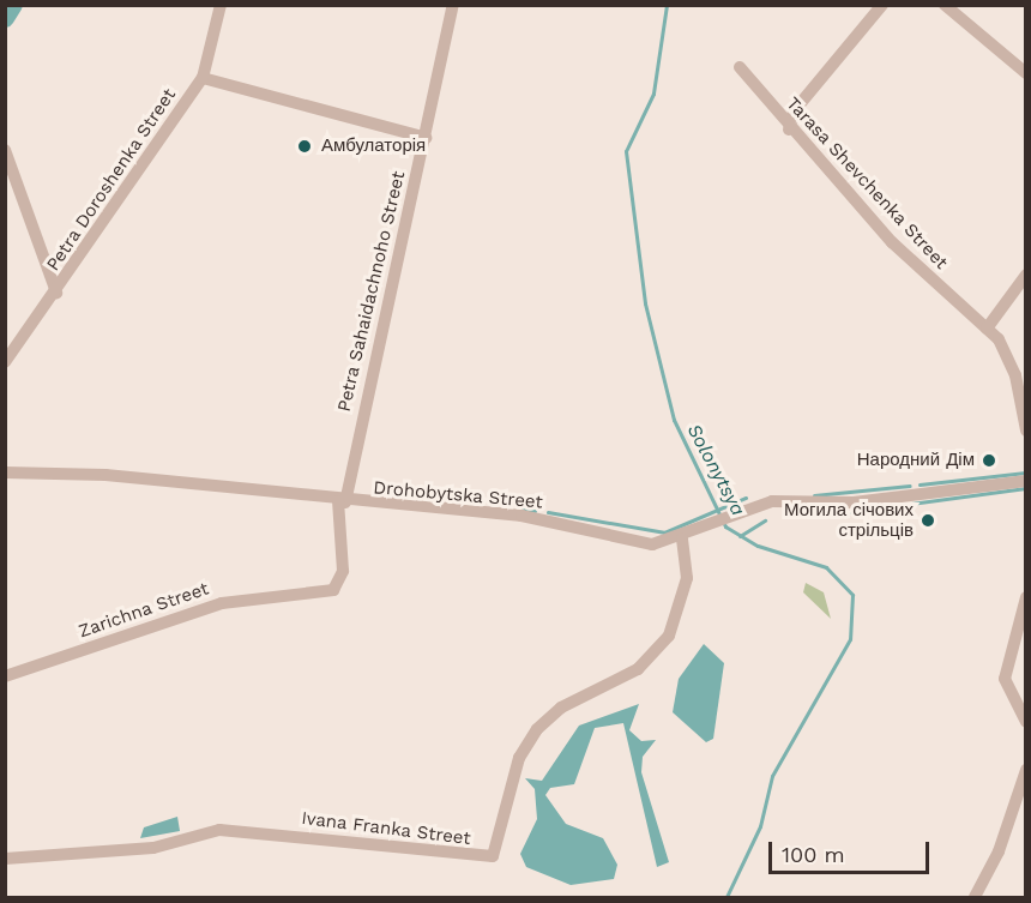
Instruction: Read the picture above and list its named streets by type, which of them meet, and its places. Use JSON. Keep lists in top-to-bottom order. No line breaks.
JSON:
{"streets":{"street":["Petra Doroshenka Street","Tarasa Shevchenka Street","Petra Sahaidachnoho Street","Drohobytska Street","Zarichna Street","Ivana Franka Street"]},"crossings":[["Petra Sahaidachnoho Street","Drohobytska Street"],["Petra Sahaidachnoho Street","Zarichna Street"],["Drohobytska Street","Zarichna Street"],["Drohobytska Street","Ivana Franka Street"]],"water":["Solonytsya"],"places":["Амбулаторія","Народний Дім","Могила січових стрільців"],"scale_bar":"100 m"}
